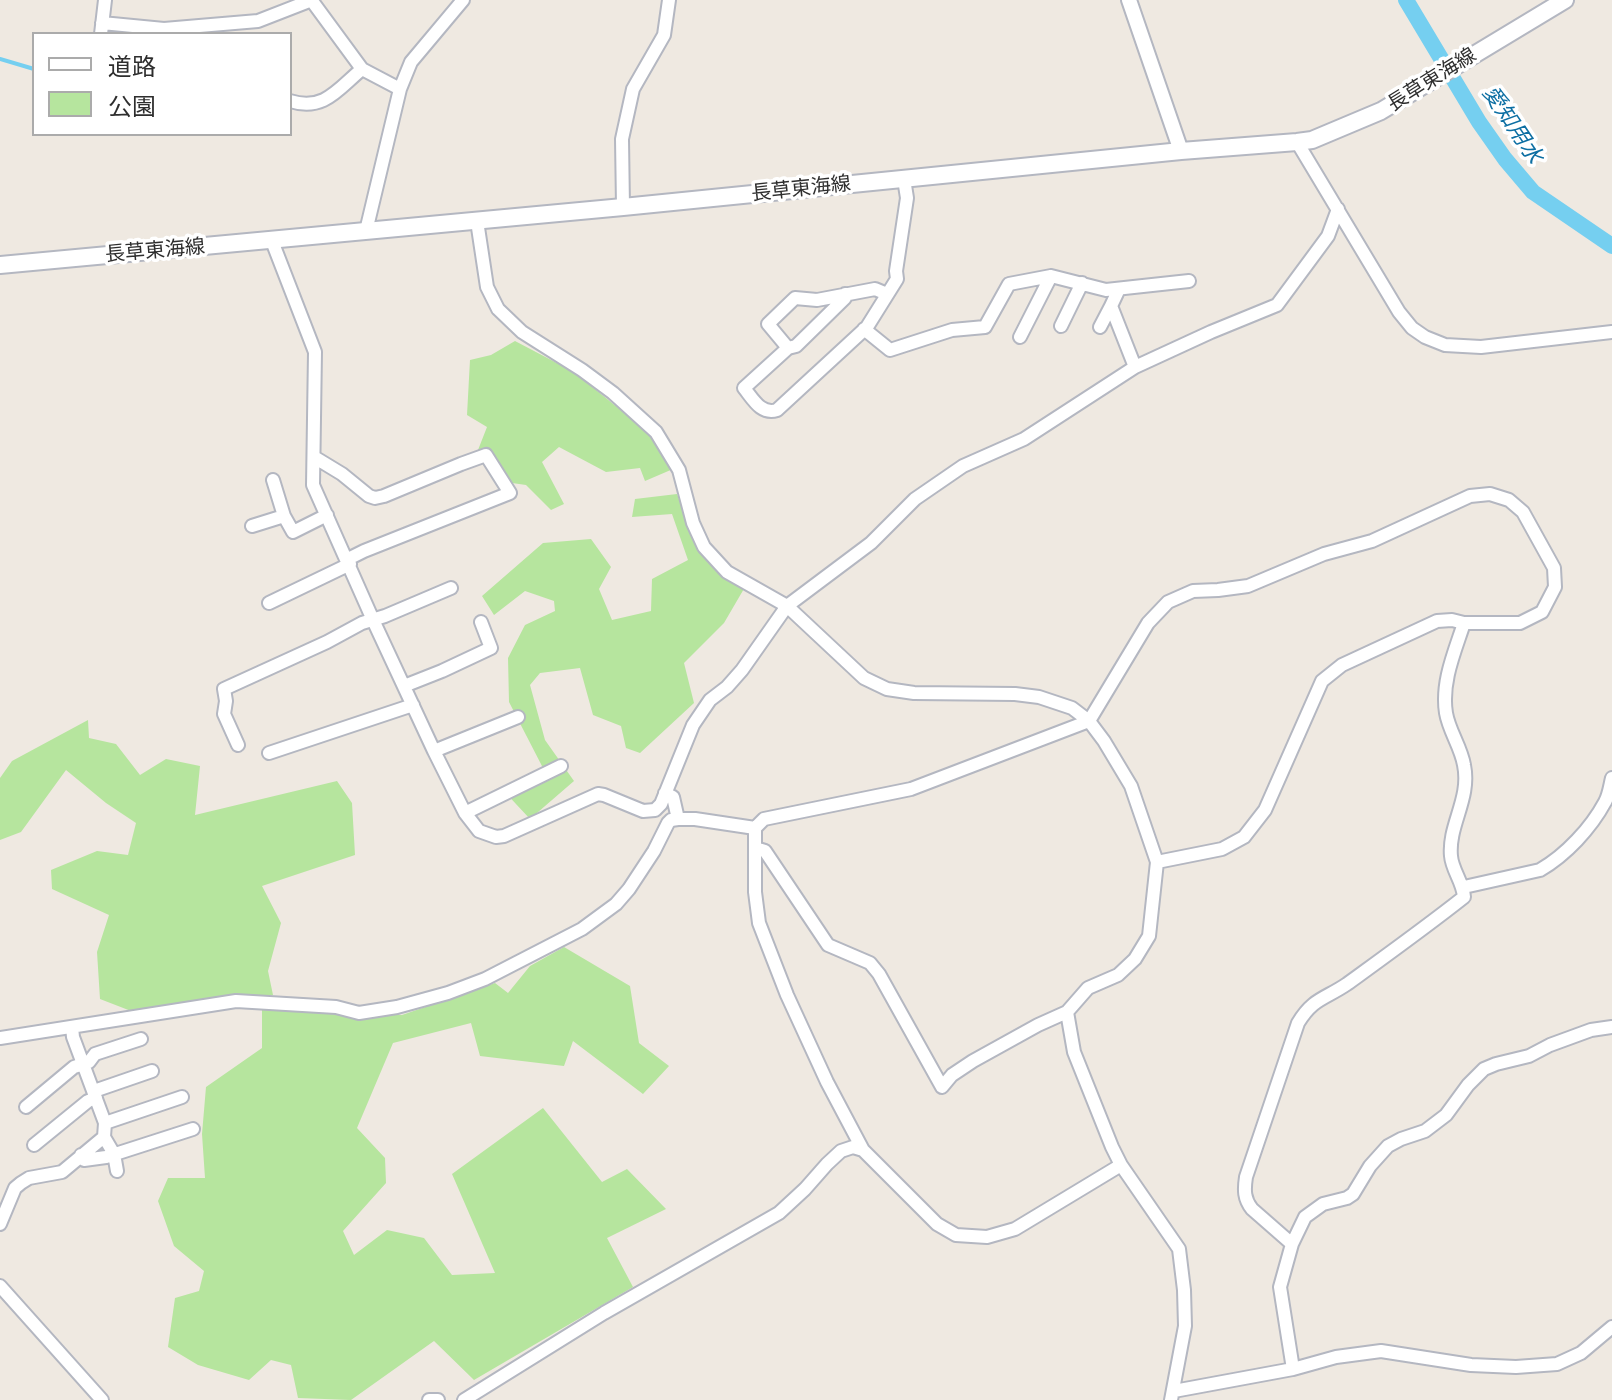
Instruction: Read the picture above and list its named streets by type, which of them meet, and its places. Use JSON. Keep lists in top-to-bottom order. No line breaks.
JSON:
{"streets":{"main road":["長草東海線"]},"water":["愛知用水"],"legend":["道路","公園"]}
